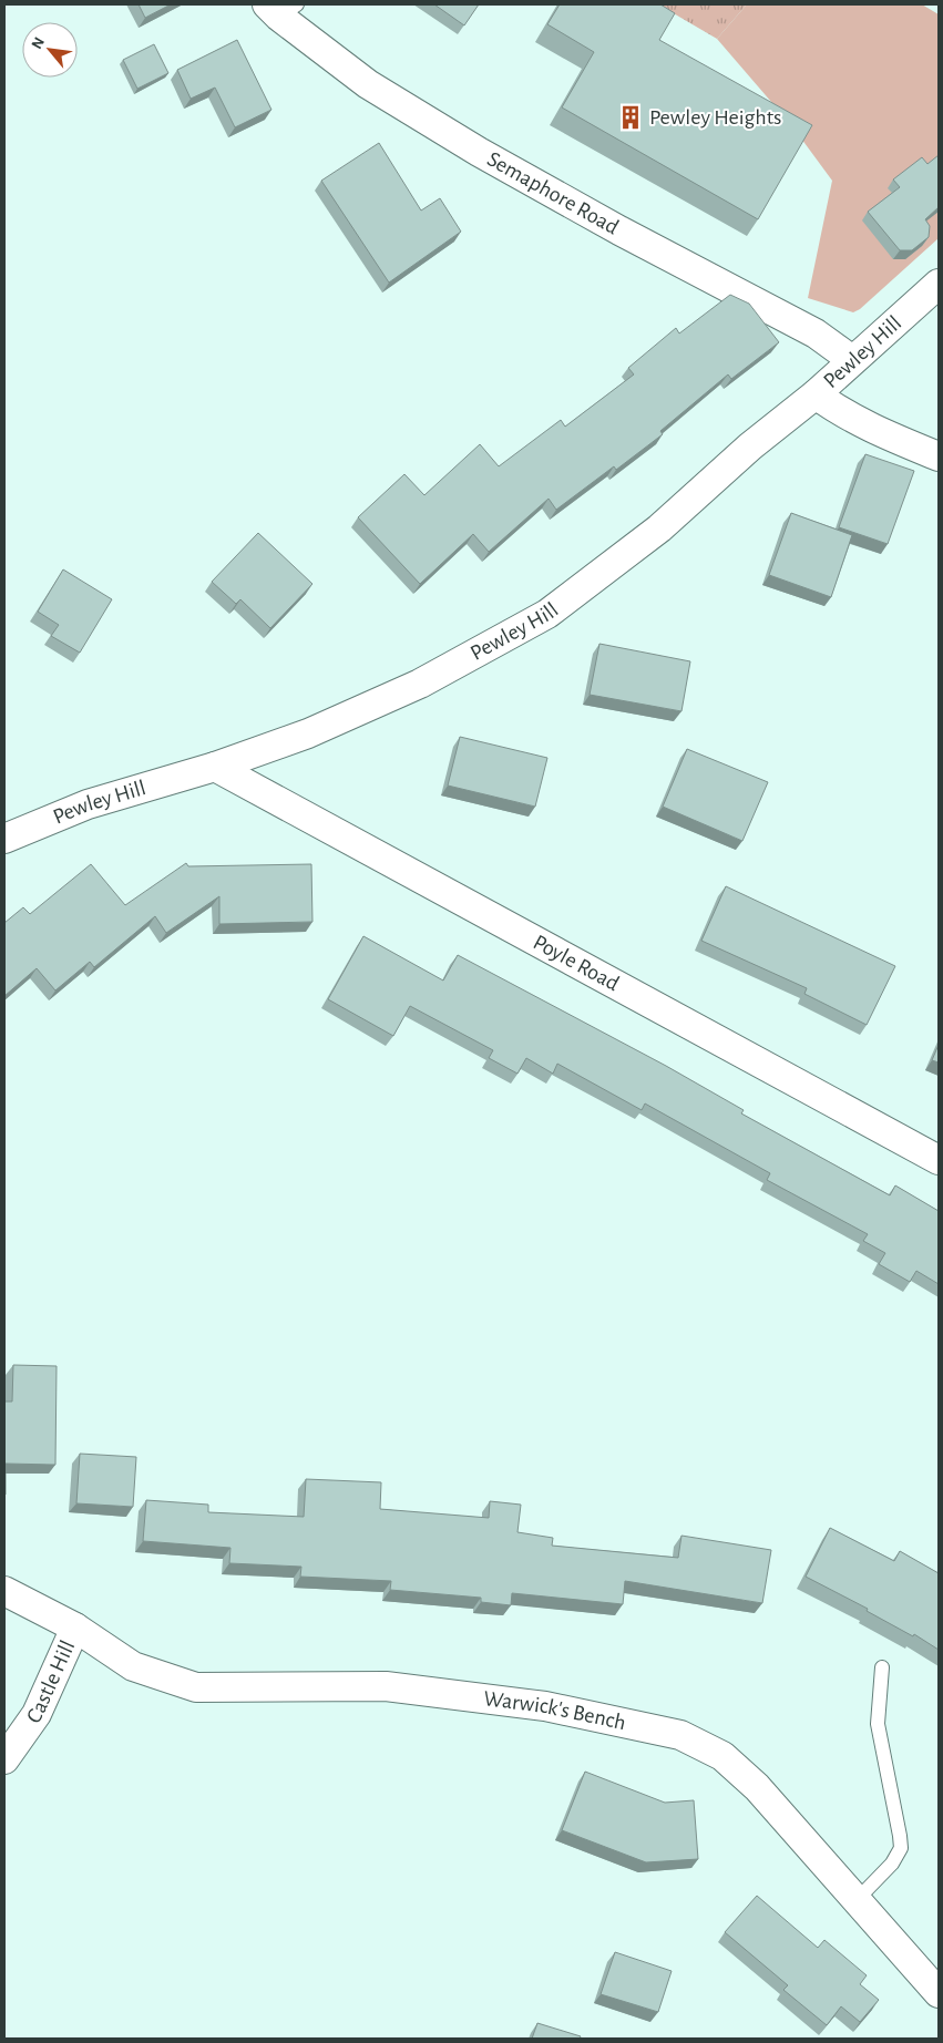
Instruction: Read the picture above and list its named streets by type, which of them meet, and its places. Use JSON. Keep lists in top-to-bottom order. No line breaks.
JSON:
{"streets":{"street":["Semaphore Road","Pewley Hill","Poyle Road","Castle Hill","Warwick's Bench"]},"crossings":[["Semaphore Road","Pewley Hill"],["Pewley Hill","Poyle Road"],["Castle Hill","Warwick's Bench"]],"places":{"building":["Pewley Heights"]},"north":"top left"}
